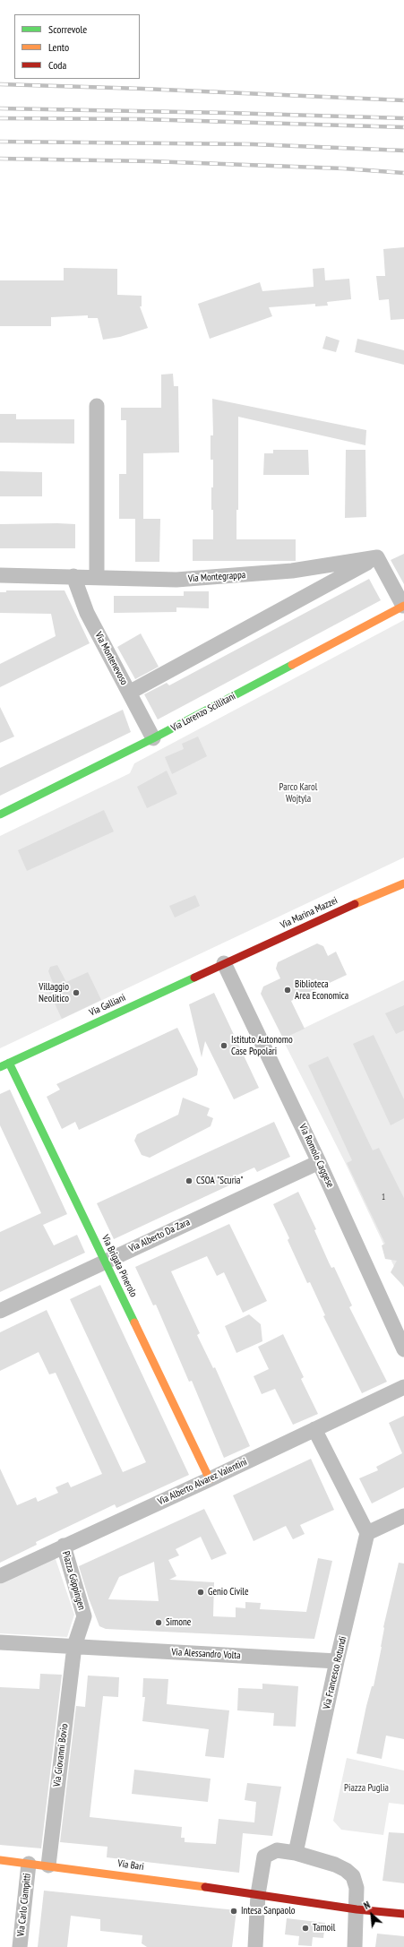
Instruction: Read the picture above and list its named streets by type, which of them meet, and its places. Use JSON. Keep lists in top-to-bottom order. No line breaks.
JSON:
{"streets":{"street":["Via Montegrappa","Via Montenevoso","Via Lorenzo Scillitani","Via Marina Mazzei","Via Galliani","Via Romolo Caggese","Via Alberto Da Zara","Via Brigata Pinerolo","Via Alberto Alvarez Valentini","Piazza Göppingen","Via Alessandro Volta","Via Francesco Rotundi","Via Giovanni Bovio","Via Bari","Via Carlo Ciampitti"]},"crossings":[["Via Montegrappa","Via Montenevoso"],["Via Montenevoso","Via Lorenzo Scillitani"],["Via Marina Mazzei","Via Galliani"],["Via Marina Mazzei","Via Romolo Caggese"],["Via Galliani","Via Romolo Caggese"],["Via Galliani","Via Brigata Pinerolo"],["Via Romolo Caggese","Via Alberto Da Zara"],["Via Alberto Da Zara","Via Brigata Pinerolo"],["Via Brigata Pinerolo","Via Alberto Alvarez Valentini"],["Via Alberto Alvarez Valentini","Piazza Göppingen"],["Piazza Göppingen","Via Alessandro Volta"],["Piazza Göppingen","Via Giovanni Bovio"],["Via Alessandro Volta","Via Francesco Rotundi"],["Via Alessandro Volta","Via Giovanni Bovio"],["Via Giovanni Bovio","Via Bari"],["Via Bari","Via Carlo Ciampitti"]],"parks":["Parco Karol Wojtyla","Piazza Puglia"],"places":["Biblioteca Area Economica","Villaggio Neolitico","Istituto Autonomo Case Popolari","CSOA \"Scurìa\"","Genio Civile","Simone","Intesa Sanpaolo","Tamoil"],"house_numbers":["1"],"legend":["Scorrevole","Lento","Coda"],"north":"top left"}
